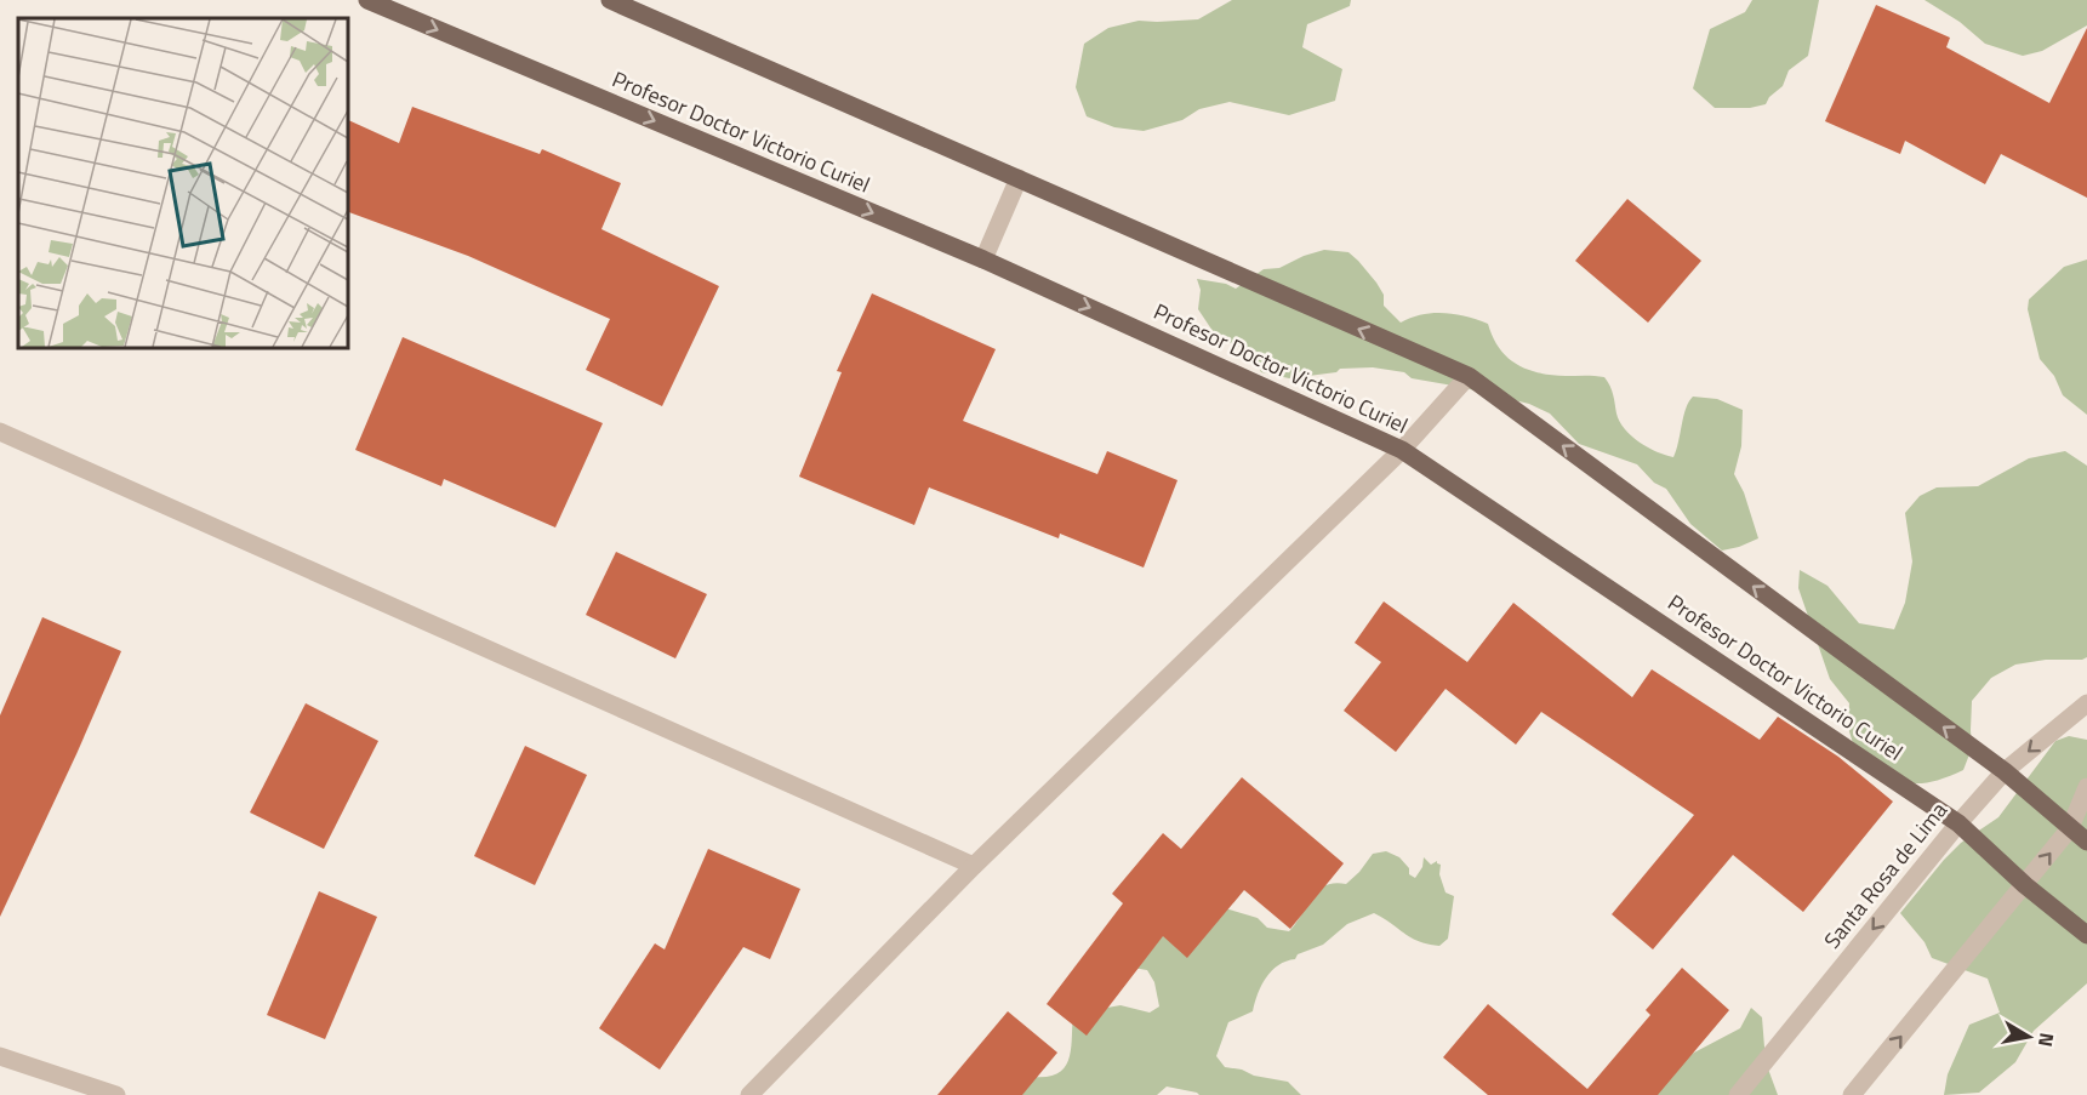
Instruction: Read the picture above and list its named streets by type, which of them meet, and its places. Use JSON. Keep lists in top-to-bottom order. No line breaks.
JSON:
{"streets":{"main road":["Profesor Doctor Victorio Curiel"],"street":["Santa Rosa de Lima"]},"crossings":[["Profesor Doctor Victorio Curiel","Santa Rosa de Lima"]],"north":"right"}
